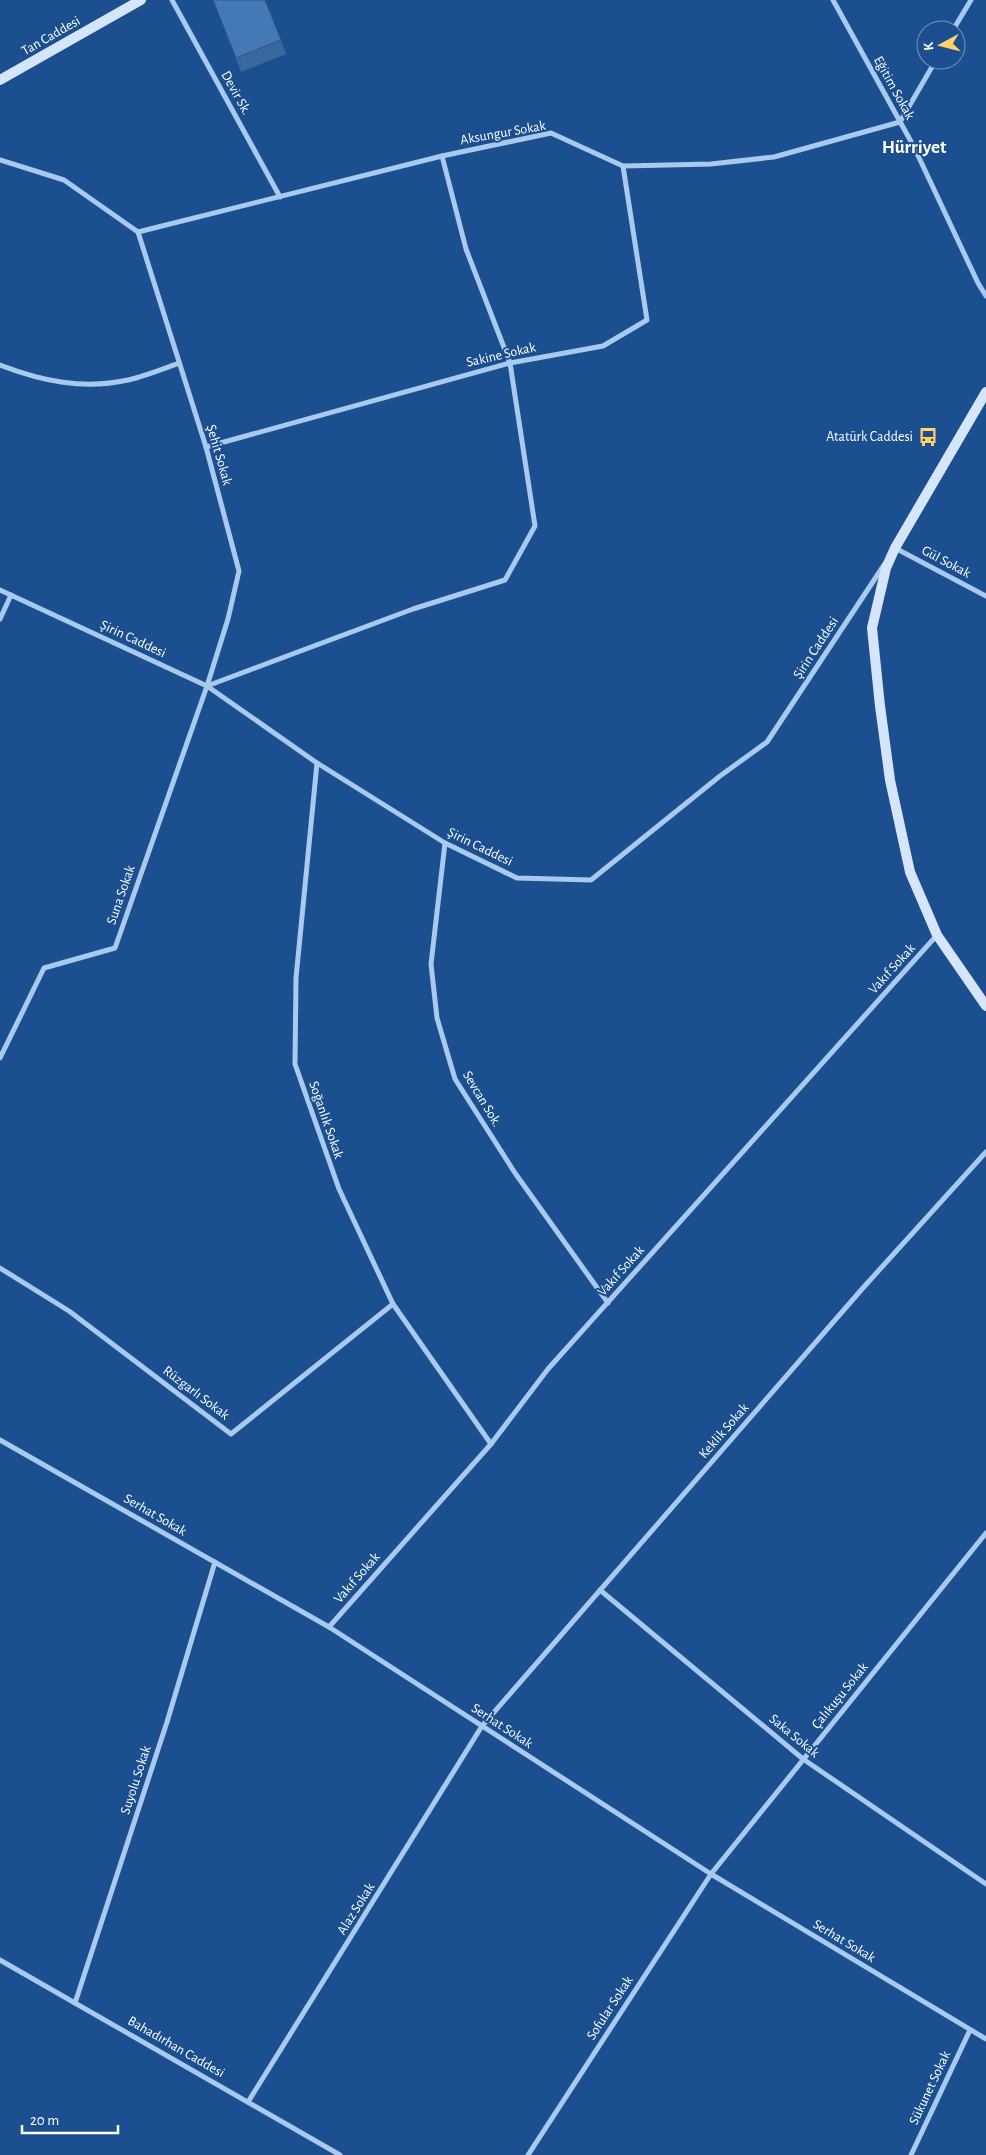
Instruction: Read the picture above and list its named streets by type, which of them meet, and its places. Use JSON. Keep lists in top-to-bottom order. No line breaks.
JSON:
{"streets":{"main road":["Tan Caddesi"],"street":["Eğitim Sokak","Devir Sk.","Aksungur Sokak","Sakine Sokak","Şehit Sokak","Gül Sokak","Şirin Caddesi","Suna Sokak","Vakıf Sokak","Sevcan Sok.","Soğanlık Sokak","Rüzgarlı Sokak","Keklik Sokak","Serhat Sokak","Çalıkuşu Sokak","Saka Sokak","Suyolu Sokak","Alaz Sokak","Sofular Sokak","Bahadırhan Caddesi","Sükunet Sokak"]},"crossings":[["Eğitim Sokak","Aksungur Sokak"],["Devir Sk.","Aksungur Sokak"],["Aksungur Sokak","Sakine Sokak"],["Aksungur Sokak","Şehit Sokak"],["Sakine Sokak","Şehit Sokak"],["Şehit Sokak","Şirin Caddesi"],["Şehit Sokak","Suna Sokak"],["Gül Sokak","Şirin Caddesi"],["Şirin Caddesi","Suna Sokak"],["Şirin Caddesi","Sevcan Sok."],["Şirin Caddesi","Soğanlık Sokak"],["Vakıf Sokak","Sevcan Sok."],["Vakıf Sokak","Soğanlık Sokak"],["Vakıf Sokak","Serhat Sokak"],["Soğanlık Sokak","Rüzgarlı Sokak"],["Keklik Sokak","Serhat Sokak"],["Keklik Sokak","Saka Sokak"],["Keklik Sokak","Alaz Sokak"],["Serhat Sokak","Çalıkuşu Sokak"],["Serhat Sokak","Suyolu Sokak"],["Serhat Sokak","Alaz Sokak"],["Serhat Sokak","Sofular Sokak"],["Serhat Sokak","Sükunet Sokak"],["Çalıkuşu Sokak","Saka Sokak"],["Çalıkuşu Sokak","Sofular Sokak"],["Suyolu Sokak","Bahadırhan Caddesi"],["Alaz Sokak","Bahadırhan Caddesi"]],"districts":["Hürriyet"],"places":{"bus stop":["Atatürk Caddesi"]},"scale_bar":"20 m","north":"left"}
